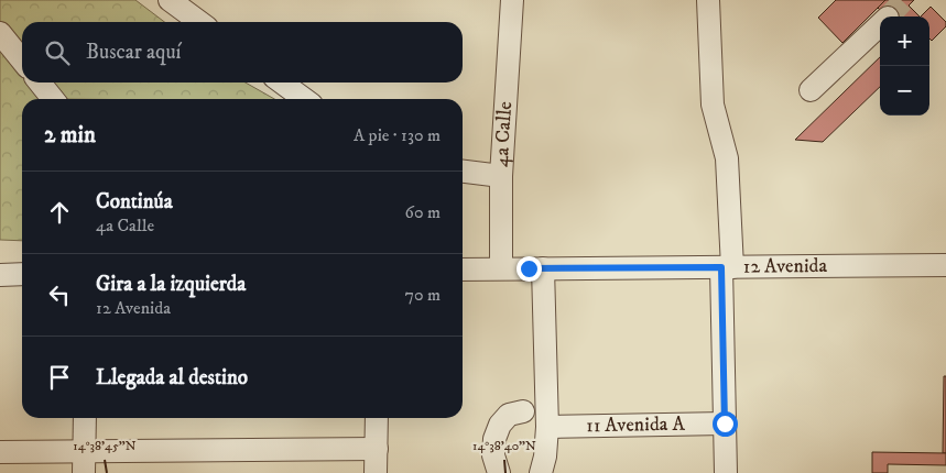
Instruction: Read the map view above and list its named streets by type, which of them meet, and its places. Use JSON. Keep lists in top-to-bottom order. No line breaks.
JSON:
{"streets":{"street":["4a Calle","12 Avenida","11 Avenida A"]},"crossings":[["4a Calle","12 Avenida"]],"page":{"map_buttons":["+","−"],"search":"Buscar aquí","heading":["2 min","A pie · 130 m"],"list":[["Continúa","4a Calle","60 m"],["Gira a la izquierda","12 Avenida","70 m"],"Llegada al destino"]},"coordinates":["14°38'45\"N","14°38'40\"N"]}
